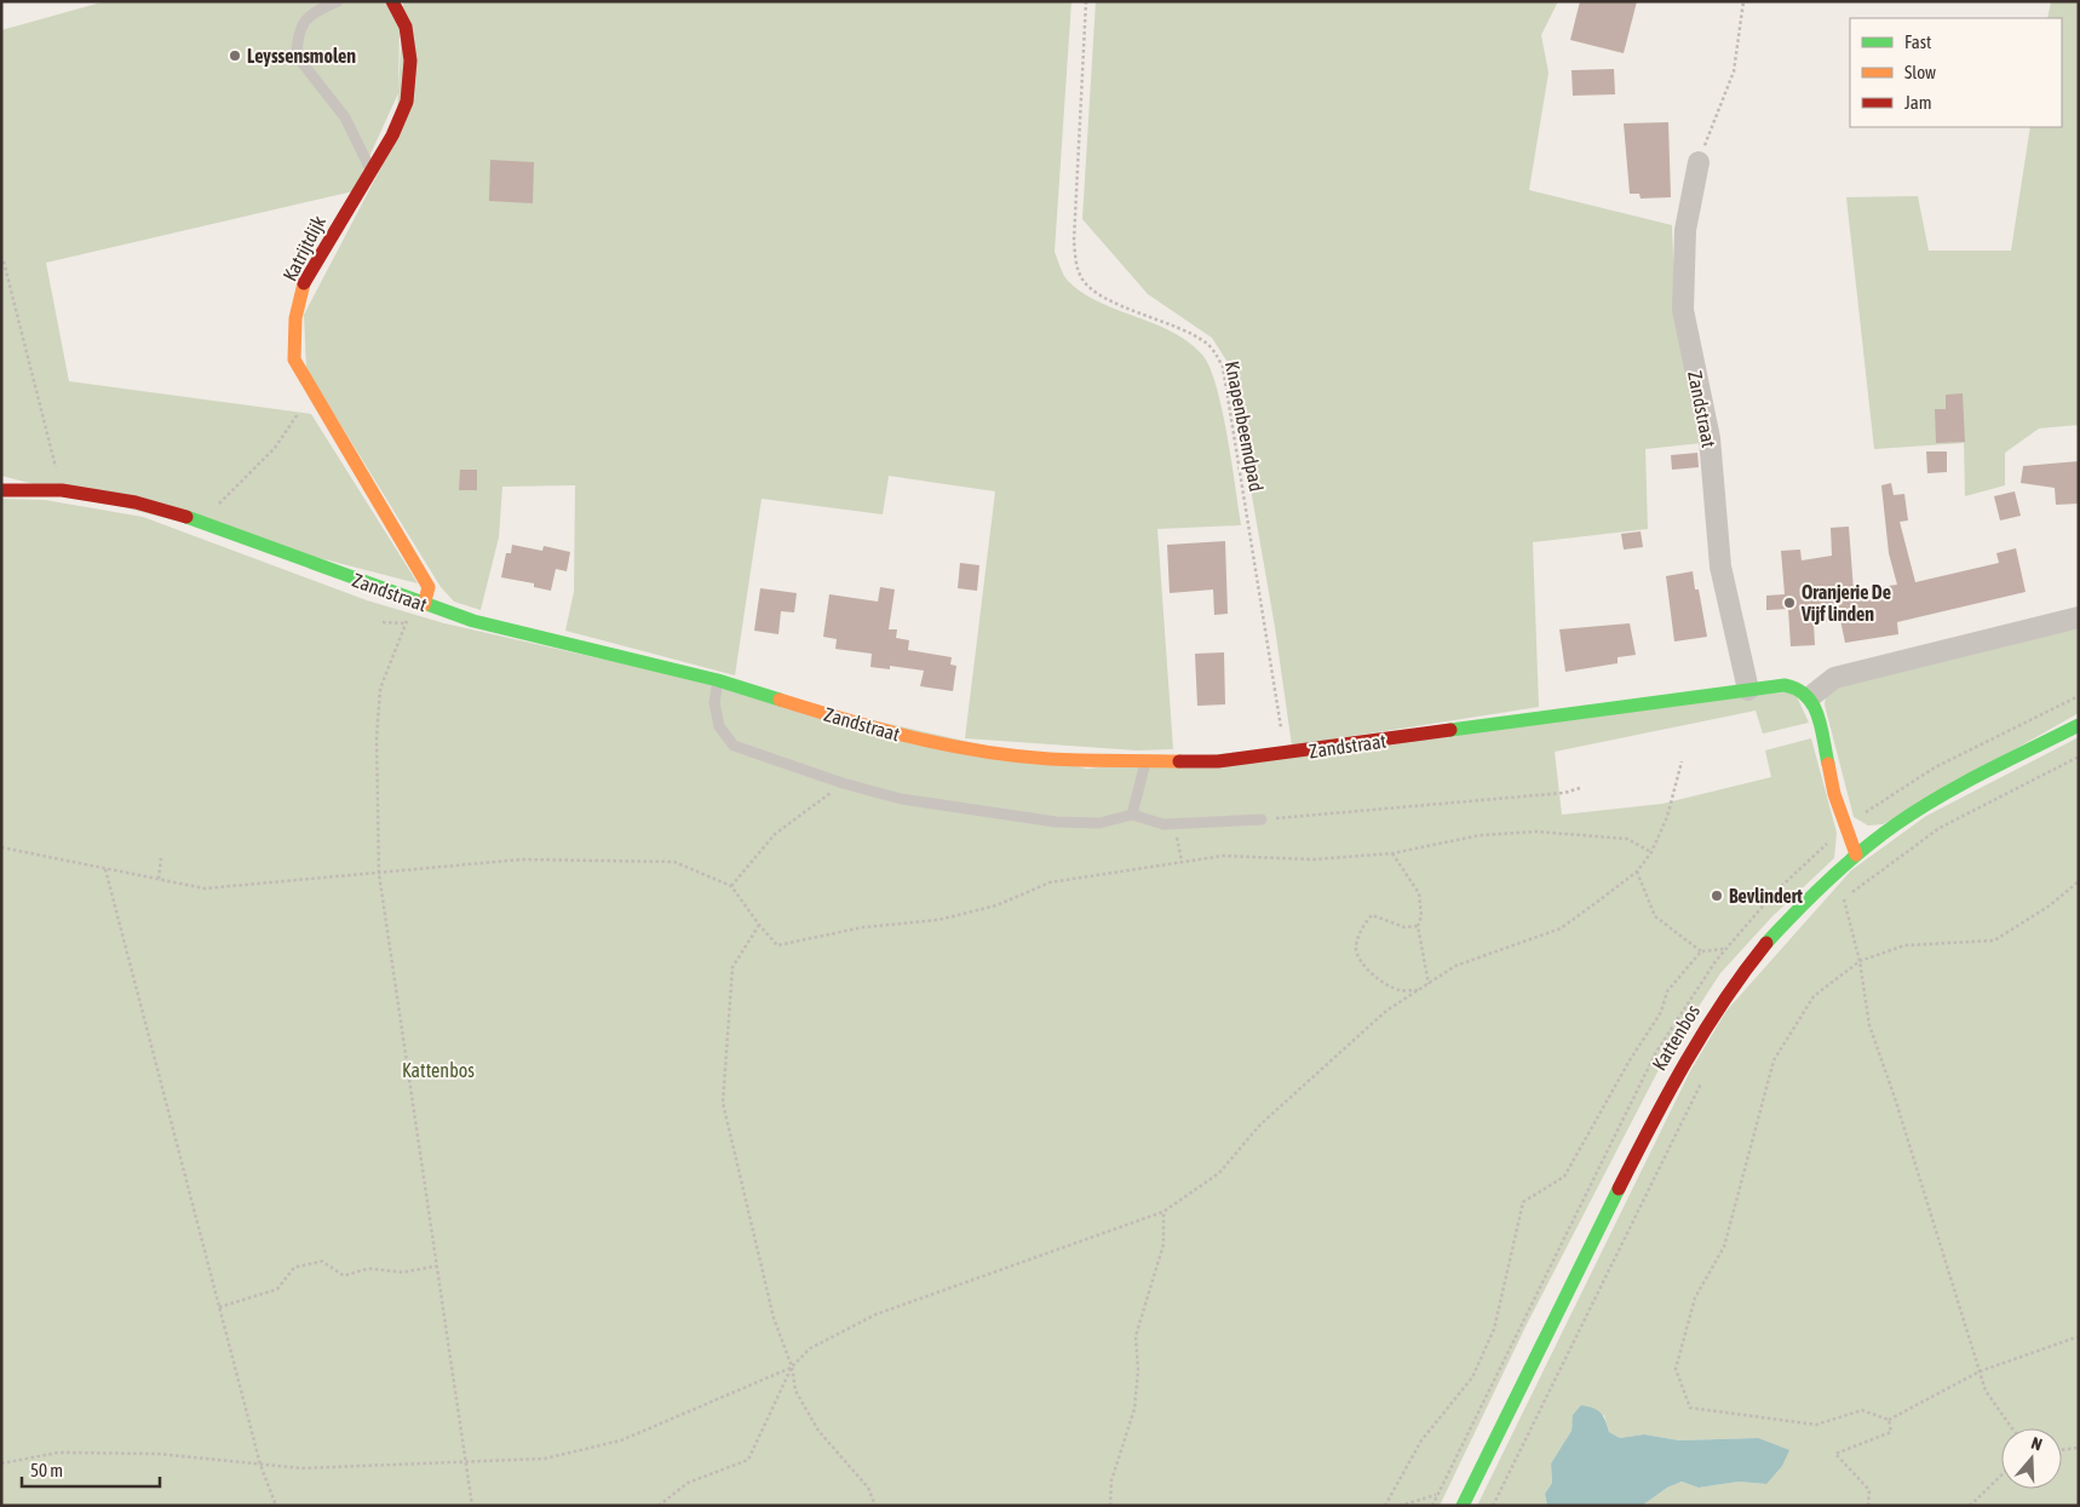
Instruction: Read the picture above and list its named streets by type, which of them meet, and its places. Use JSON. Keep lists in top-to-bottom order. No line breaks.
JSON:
{"streets":{"street":["Katrijtdijk","Zandstraat","Kattenbos"],"path":["Knapenbeemdpad"]},"crossings":[["Katrijtdijk","Zandstraat"],["Zandstraat","Knapenbeemdpad"]],"parks":["Kattenbos"],"places":["Leyssensmolen","Oranjerie De Vijf linden","Bevlindert"],"legend":["Fast","Slow","Jam"],"scale_bar":"50 m","north":"top"}
